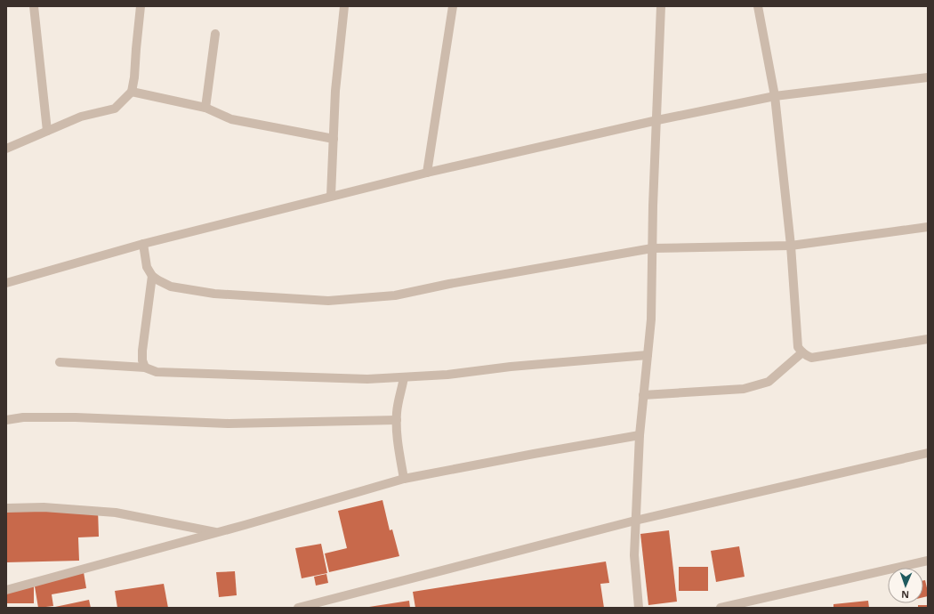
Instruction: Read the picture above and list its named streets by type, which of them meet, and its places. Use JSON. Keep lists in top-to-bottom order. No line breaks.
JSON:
{"north":"bottom"}
